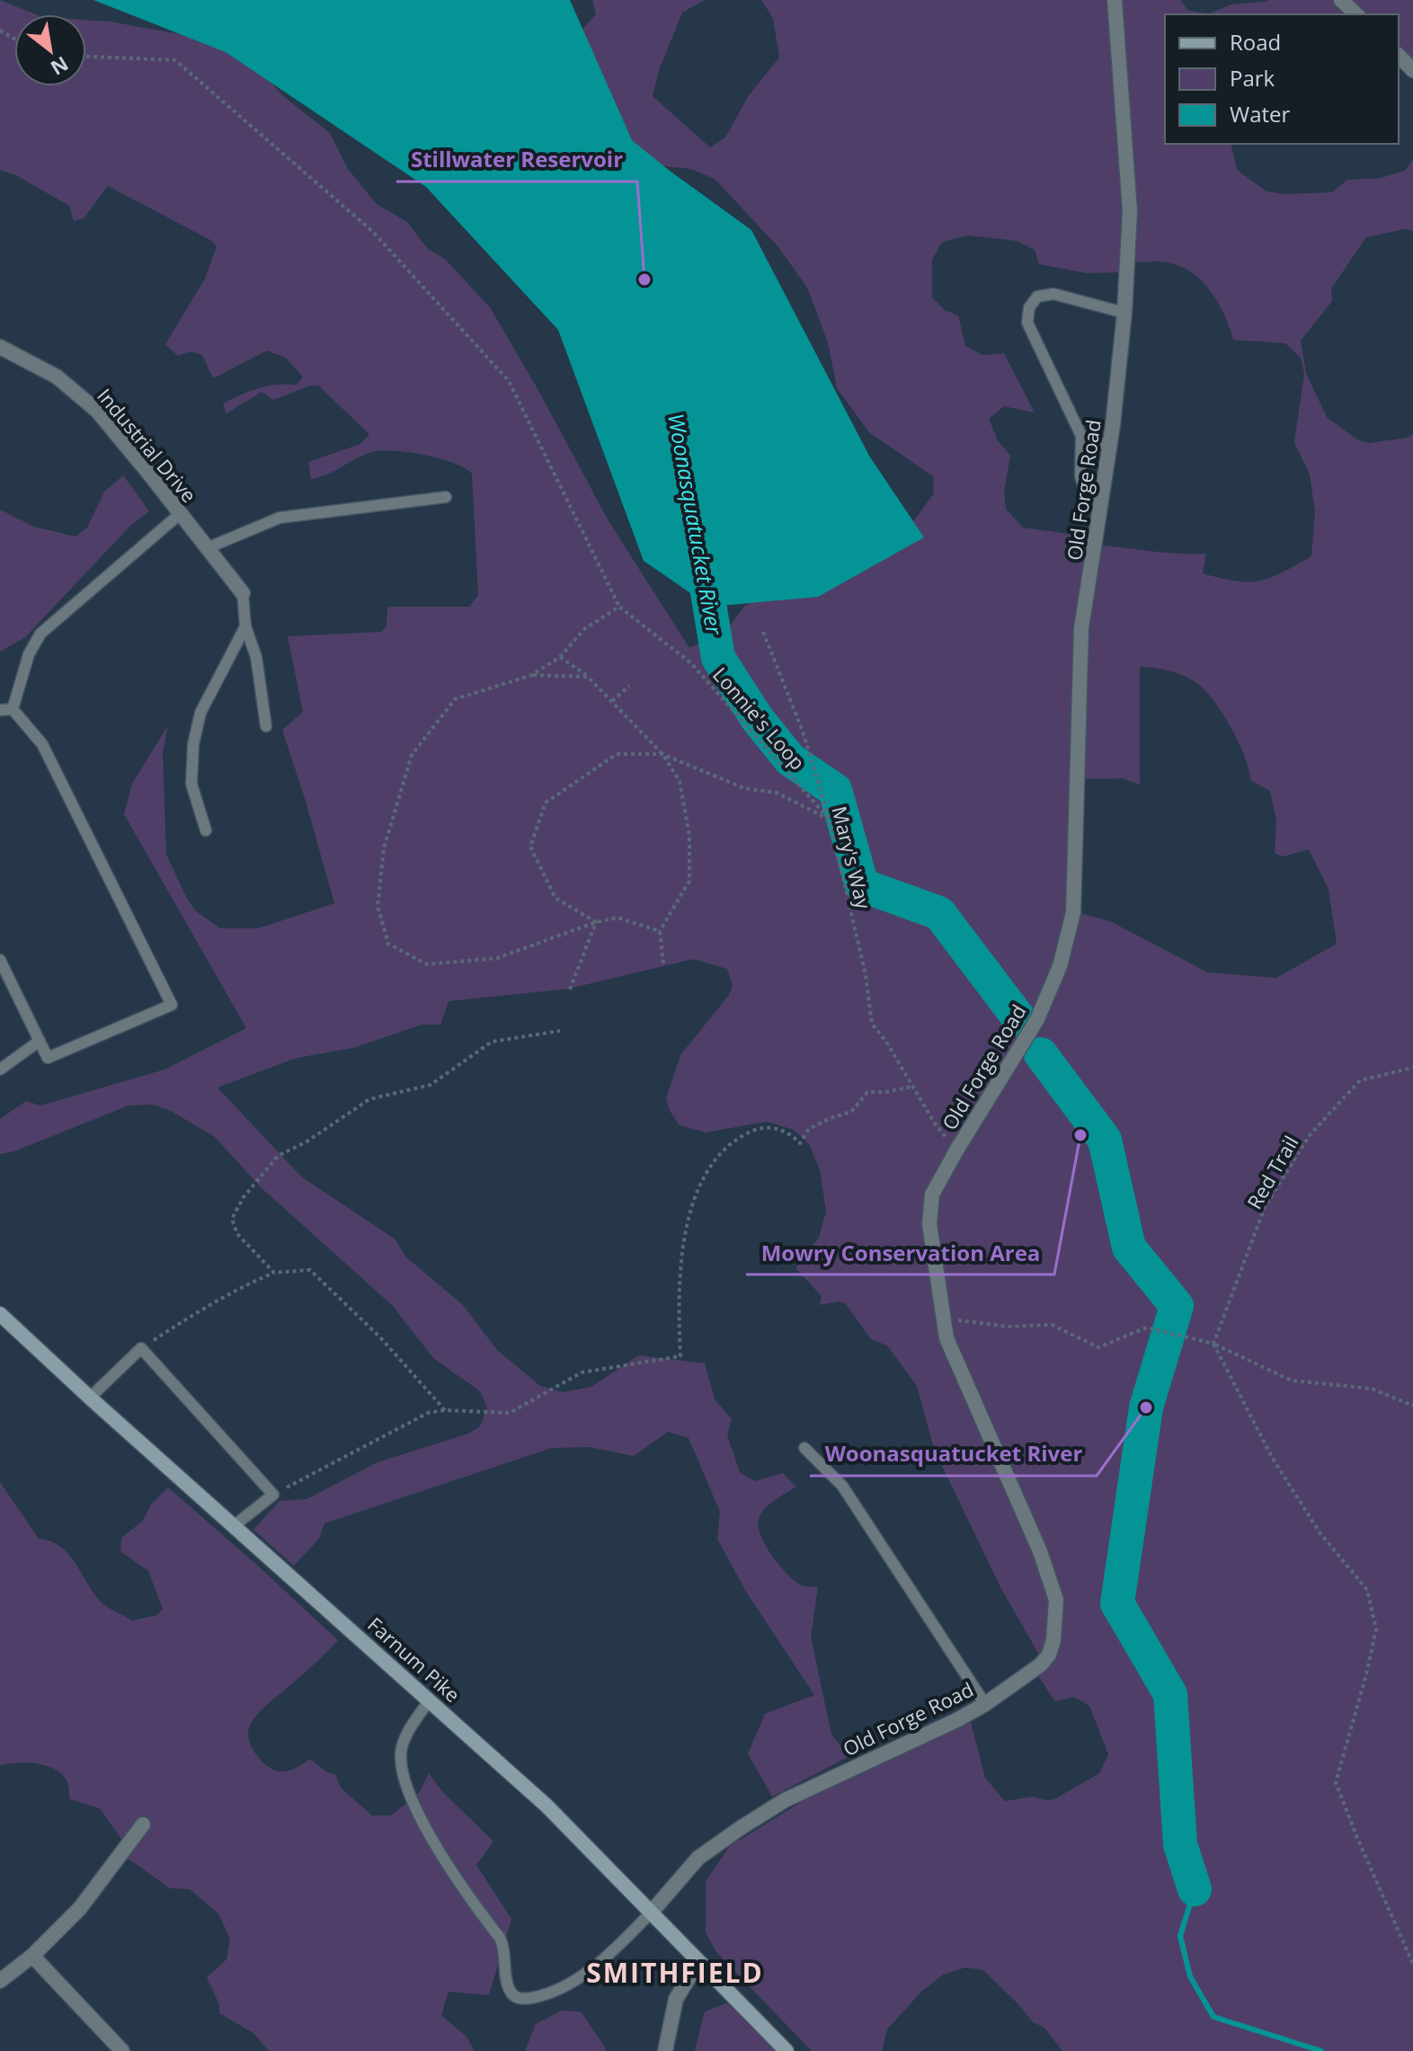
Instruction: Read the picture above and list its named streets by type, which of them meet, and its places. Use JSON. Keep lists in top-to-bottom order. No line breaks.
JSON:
{"streets":{"main road":["Farnum Pike"],"street":["Industrial Drive","Old Forge Road"],"path":["Lonnie's Loop","Mary's Way","Red Trail"]},"crossings":[["Old Forge Road","Mary's Way"],["Old Forge Road","Farnum Pike"],["Lonnie's Loop","Mary's Way"]],"districts":["SMITHFIELD"],"water":["Woonasquatucket River"],"places":["Stillwater Reservoir","Mowry Conservation Area","Woonasquatucket River"],"legend":["Road","Park","Water"],"north":"bottom right"}
